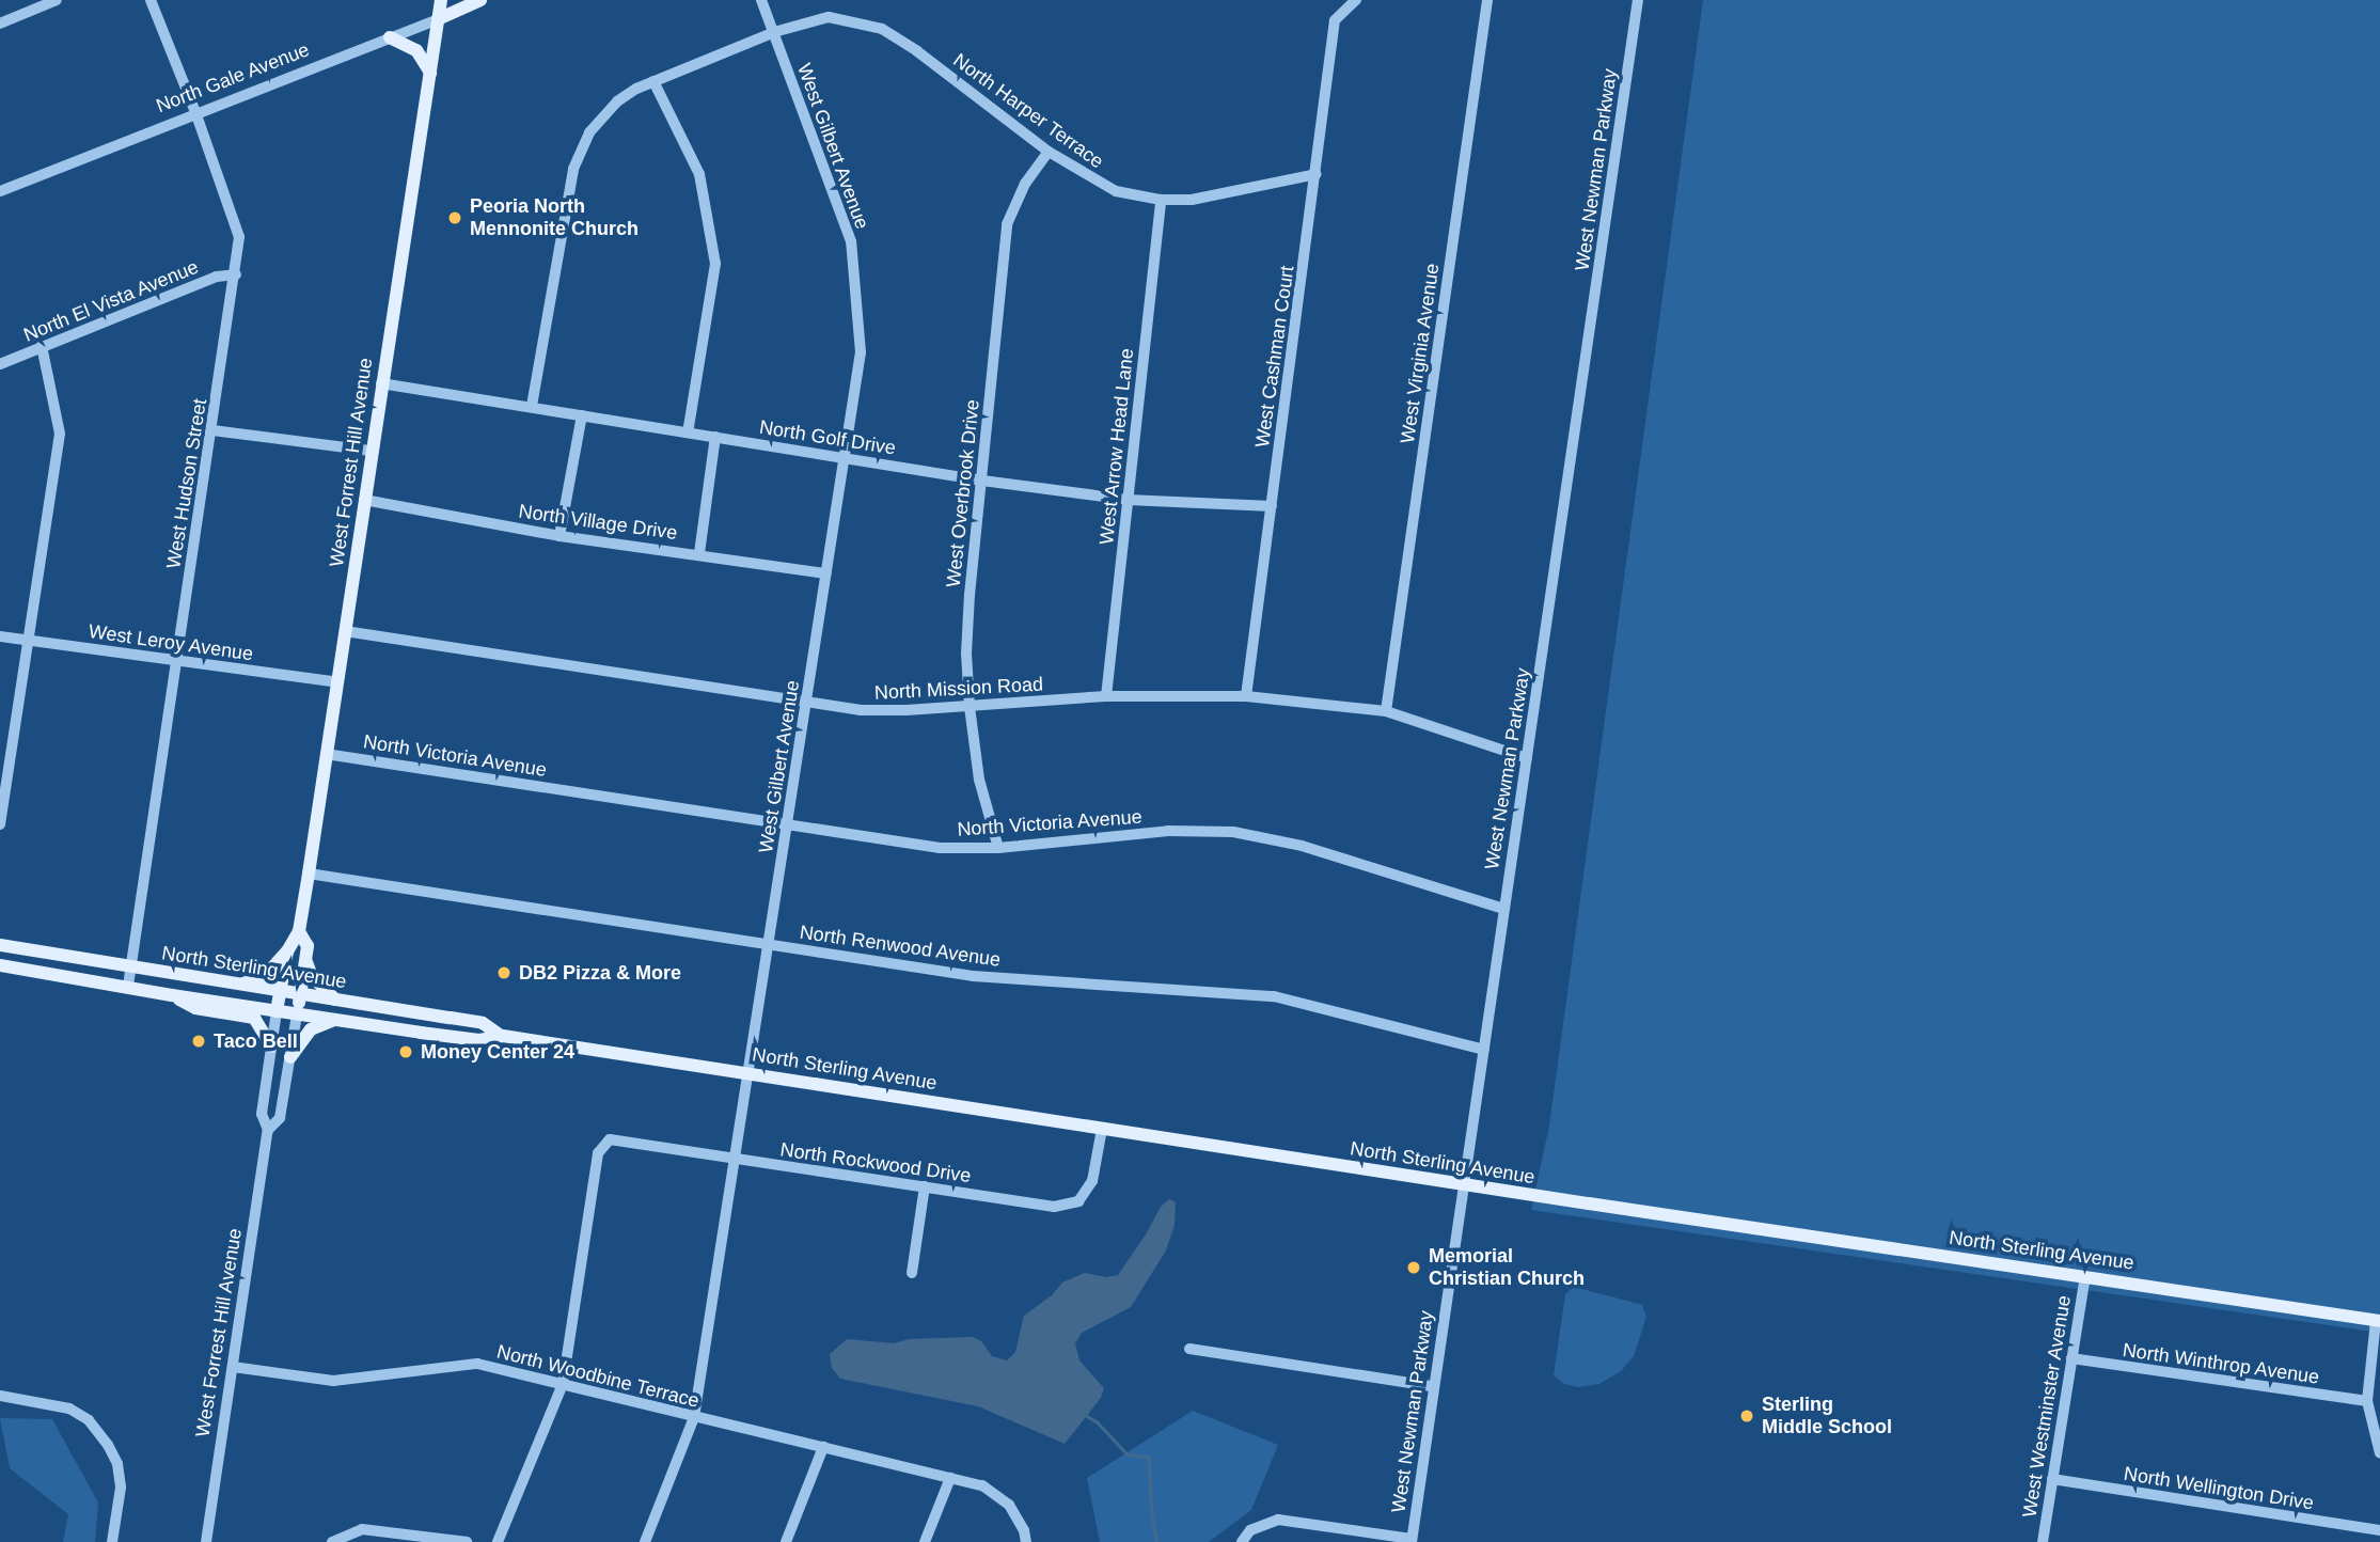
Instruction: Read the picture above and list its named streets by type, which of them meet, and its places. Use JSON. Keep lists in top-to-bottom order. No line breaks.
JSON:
{"streets":{"main road":["North Gale Avenue","West Forrest Hill Avenue","North Sterling Avenue"],"street":["North Harper Terrace","West Gilbert Avenue","West Newman Parkway","North El Vista Avenue","West Virginia Avenue","West Cashman Court","North Golf Drive","West Arrow Head Lane","West Hudson Street","West Overbrook Drive","North Village Drive","West Leroy Avenue","North Mission Road","North Victoria Avenue","North Renwood Avenue","North Rockwood Drive","North Winthrop Avenue","North Woodbine Terrace","West Westminster Avenue","North Wellington Drive"]},"crossings":[["North Gale Avenue","West Forrest Hill Avenue"],["North Gale Avenue","West Hudson Street"],["North Harper Terrace","West Gilbert Avenue"],["North Harper Terrace","West Cashman Court"],["North Harper Terrace","North Golf Drive"],["North Harper Terrace","West Arrow Head Lane"],["North Harper Terrace","West Overbrook Drive"],["West Gilbert Avenue","North Golf Drive"],["West Gilbert Avenue","North Village Drive"],["West Gilbert Avenue","North Mission Road"],["West Gilbert Avenue","North Victoria Avenue"],["West Gilbert Avenue","North Renwood Avenue"],["West Gilbert Avenue","North Sterling Avenue"],["West Gilbert Avenue","North Rockwood Drive"],["West Gilbert Avenue","North Woodbine Terrace"],["West Newman Parkway","North Mission Road"],["West Newman Parkway","North Victoria Avenue"],["West Newman Parkway","North Renwood Avenue"],["West Newman Parkway","North Sterling Avenue"],["North El Vista Avenue","West Hudson Street"],["West Virginia Avenue","North Mission Road"],["West Cashman Court","North Golf Drive"],["West Cashman Court","North Mission Road"],["North Golf Drive","West Arrow Head Lane"],["North Golf Drive","West Forrest Hill Avenue"],["North Golf Drive","West Overbrook Drive"],["West Arrow Head Lane","North Mission Road"],["West Forrest Hill Avenue","North Village Drive"],["West Forrest Hill Avenue","West Leroy Avenue"],["West Forrest Hill Avenue","North Mission Road"],["West Forrest Hill Avenue","North Victoria Avenue"],["West Forrest Hill Avenue","North Renwood Avenue"],["West Forrest Hill Avenue","North Sterling Avenue"],["West Forrest Hill Avenue","North Woodbine Terrace"],["West Hudson Street","West Leroy Avenue"],["West Hudson Street","North Sterling Avenue"],["West Overbrook Drive","North Mission Road"],["West Overbrook Drive","North Victoria Avenue"],["North Sterling Avenue","North Rockwood Drive"],["North Sterling Avenue","West Westminster Avenue"],["North Rockwood Drive","North Woodbine Terrace"],["North Winthrop Avenue","West Westminster Avenue"],["West Westminster Avenue","North Wellington Drive"]],"places":["Peoria North Mennonite Church","DB2 Pizza & More","Taco Bell","Money Center 24","Memorial Christian Church","Sterling Middle School"]}
